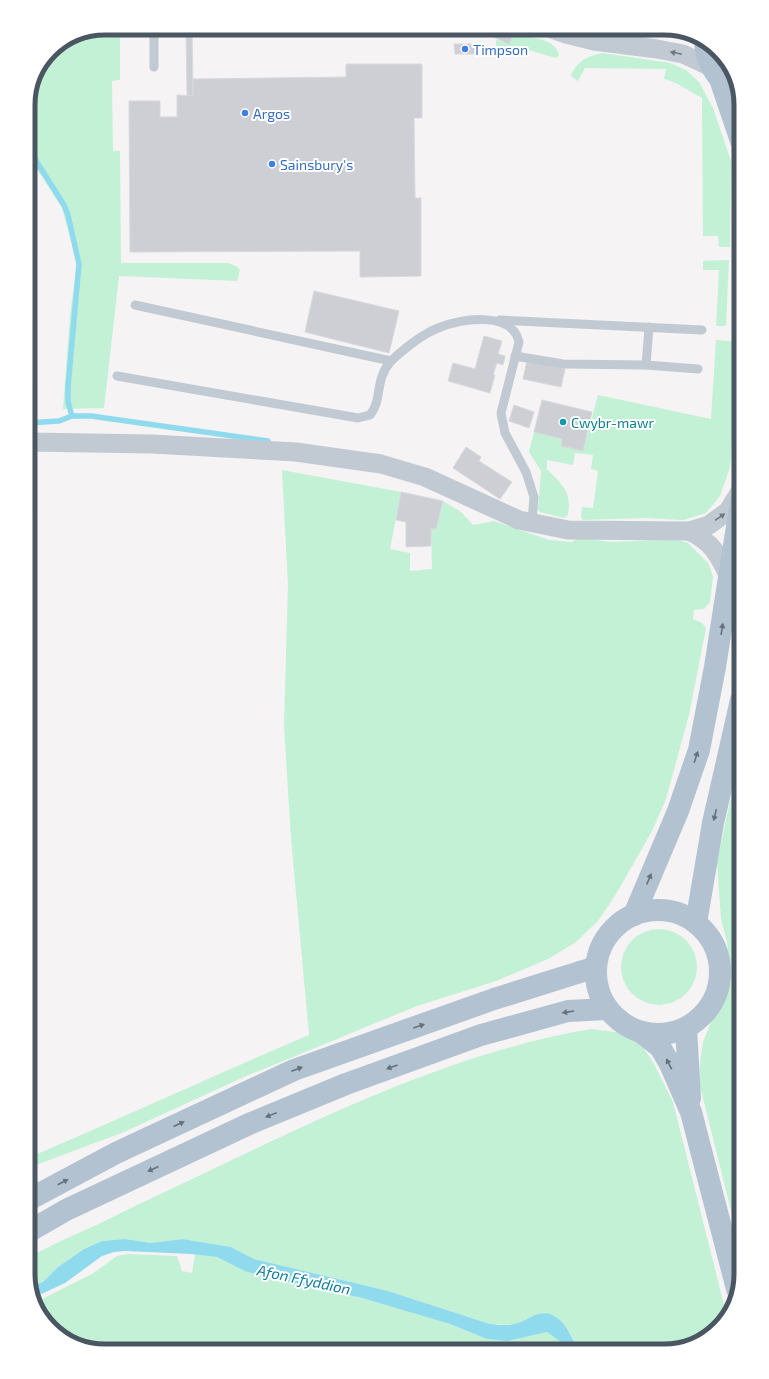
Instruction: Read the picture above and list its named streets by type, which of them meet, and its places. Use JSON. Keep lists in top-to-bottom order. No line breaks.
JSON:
{"water":["Afon Ffyddion"],"places":["Timpson","Argos","Sainsbury's","Cwybr-mawr"]}
